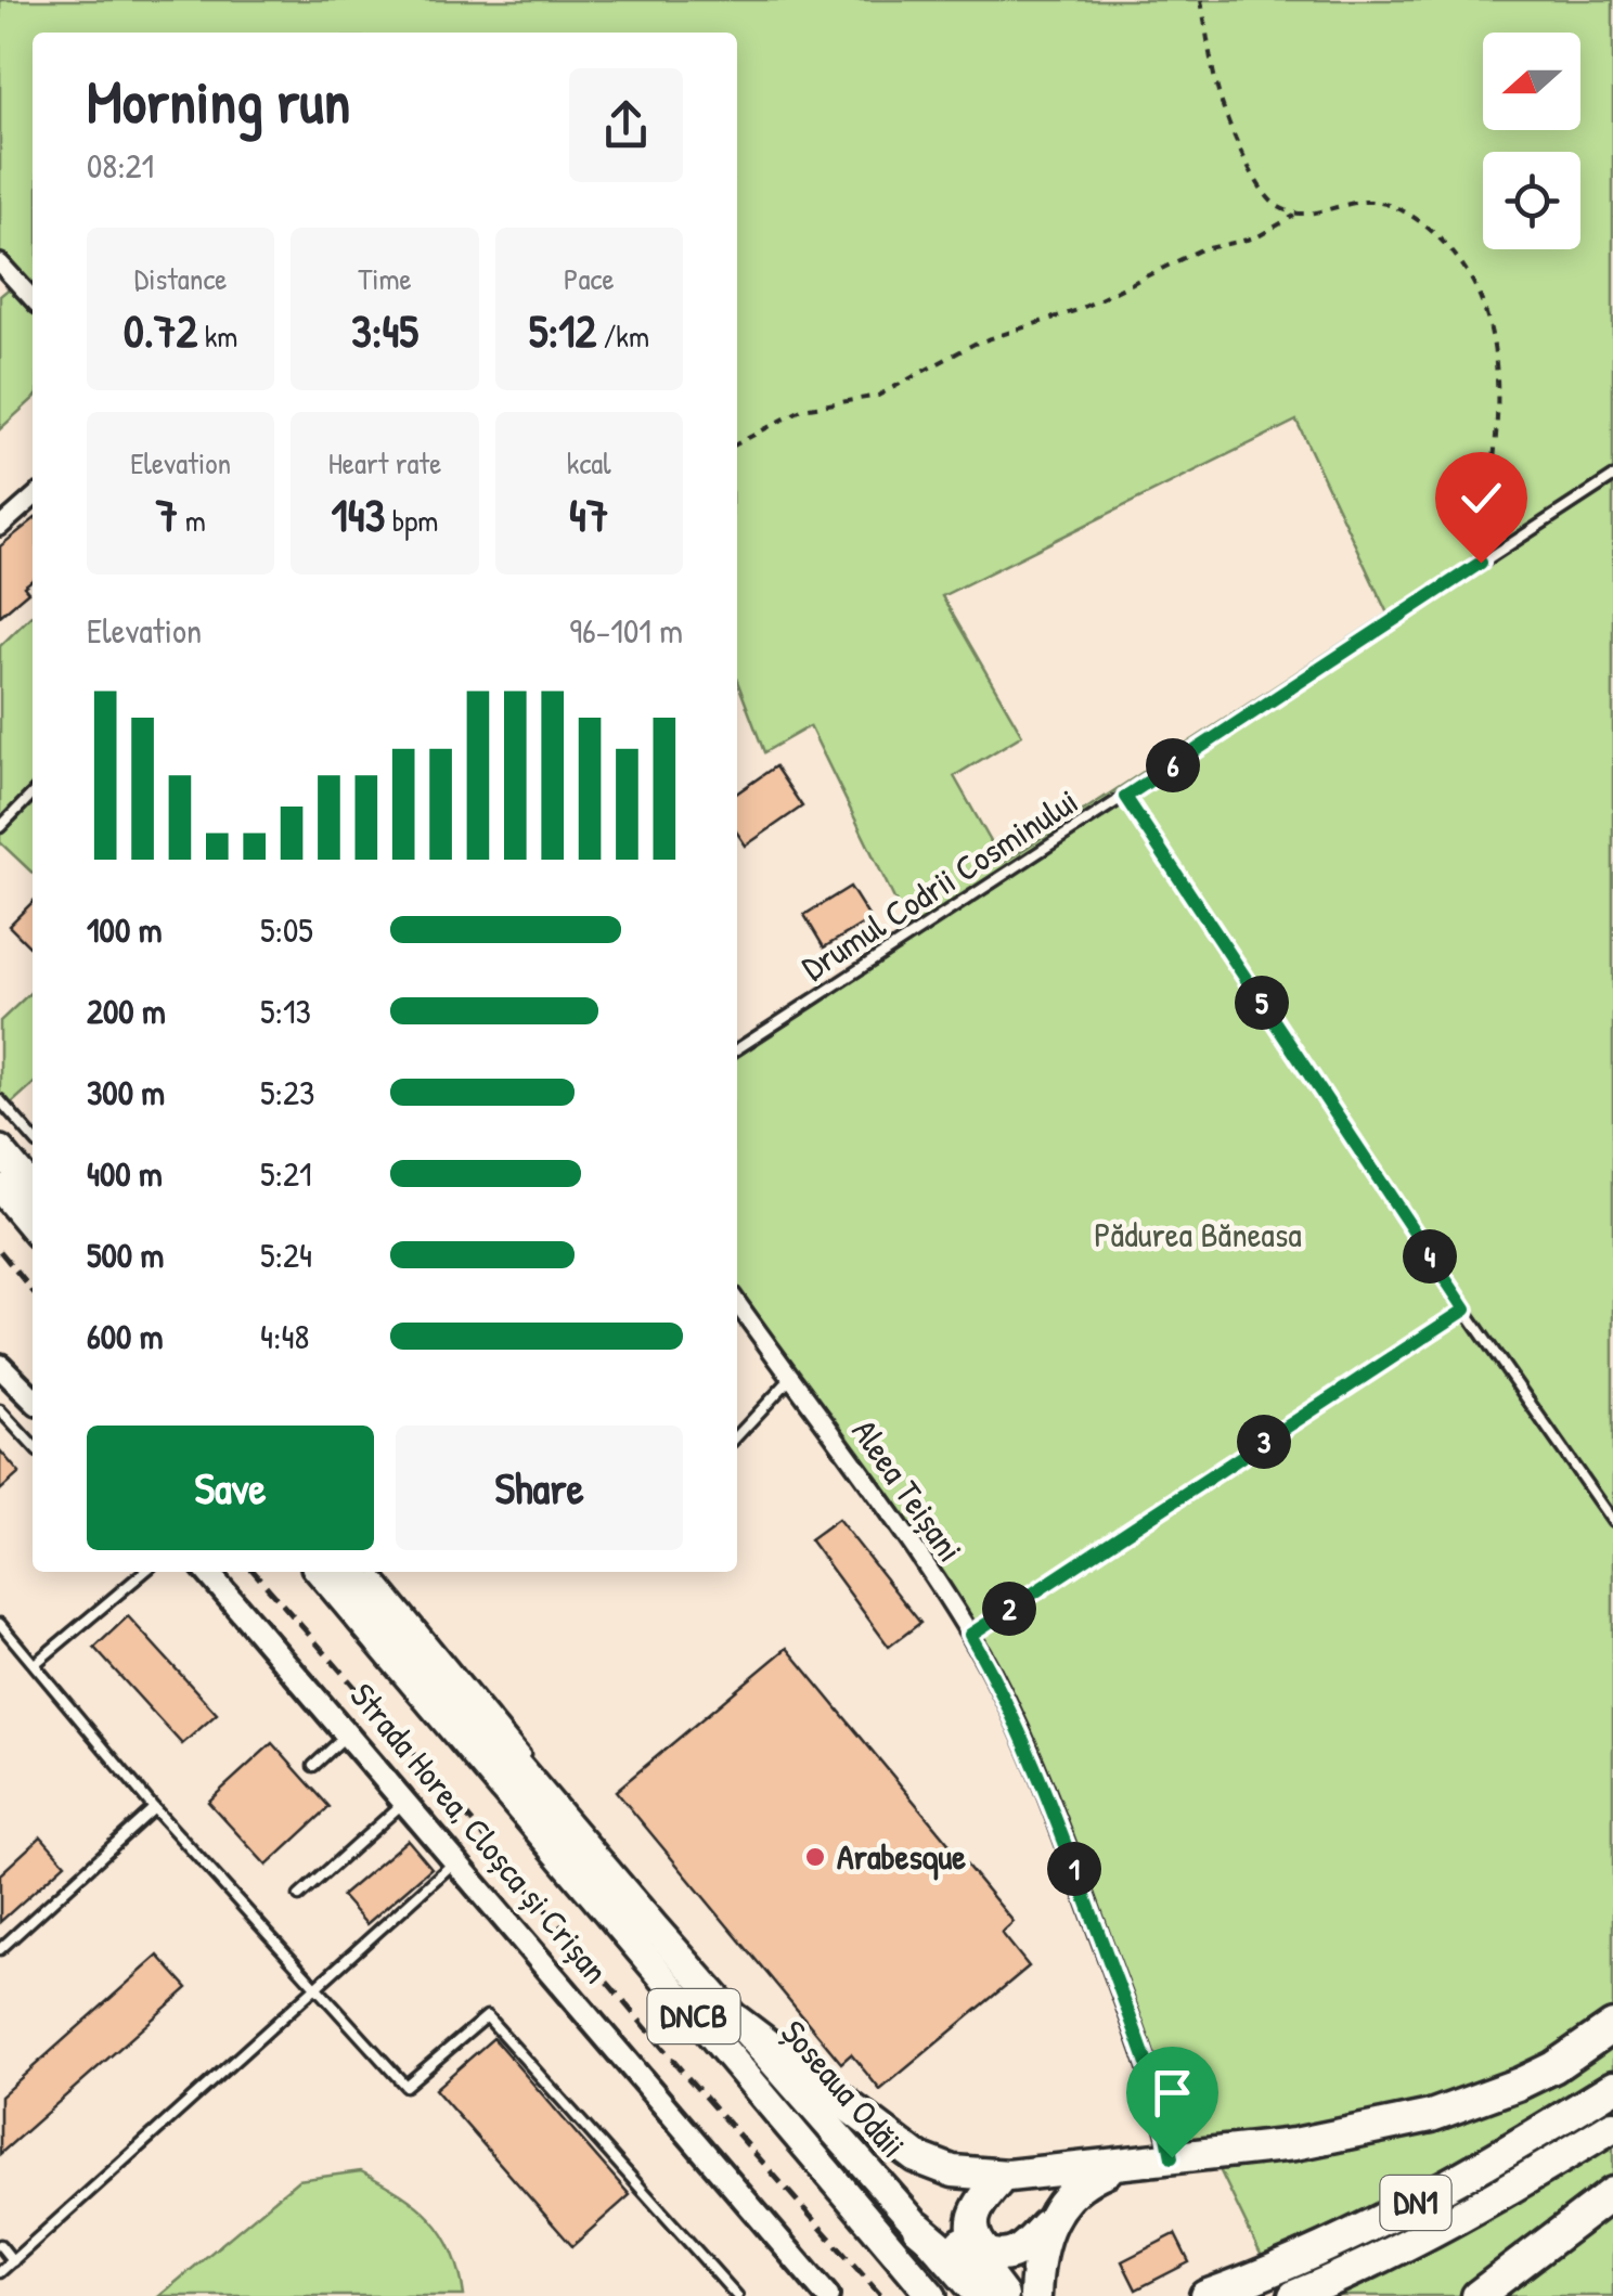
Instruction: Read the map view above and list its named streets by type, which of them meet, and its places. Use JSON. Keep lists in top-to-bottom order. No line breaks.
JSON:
{"streets":{"highway":["DN1"],"main road":["Strada Horea, Cloșca și Crișan","DNCB","Șoseaua Odăii"],"street":["Aleea Teișani"],"lane":["Drumul Codrii Cosminului"]},"crossings":[["Strada Horea, Cloșca și Crișan","Șoseaua Odăii"]],"parks":["Pădurea Băneasa"],"places":["Arabesque"],"north":"left","page":{"heading":["Morning run","08:21"],"stats":[["Distance","0.72 km"],["Time","3:45"],["Pace","5:12 /km"],["Elevation","7 m"],["Heart rate","143 bpm"],["kcal","47"]],"chart":["Elevation","96–101 m"],"pins":["6","5","4","3","2","1"],"list":[{"name":"100 m","note":"5:05"},{"name":"200 m","note":"5:13"},{"name":"300 m","note":"5:23"},{"name":"400 m","note":"5:21"},{"name":"500 m","note":"5:24"},{"name":"600 m","note":"4:48"}],"buttons":["Save","Share"]}}
